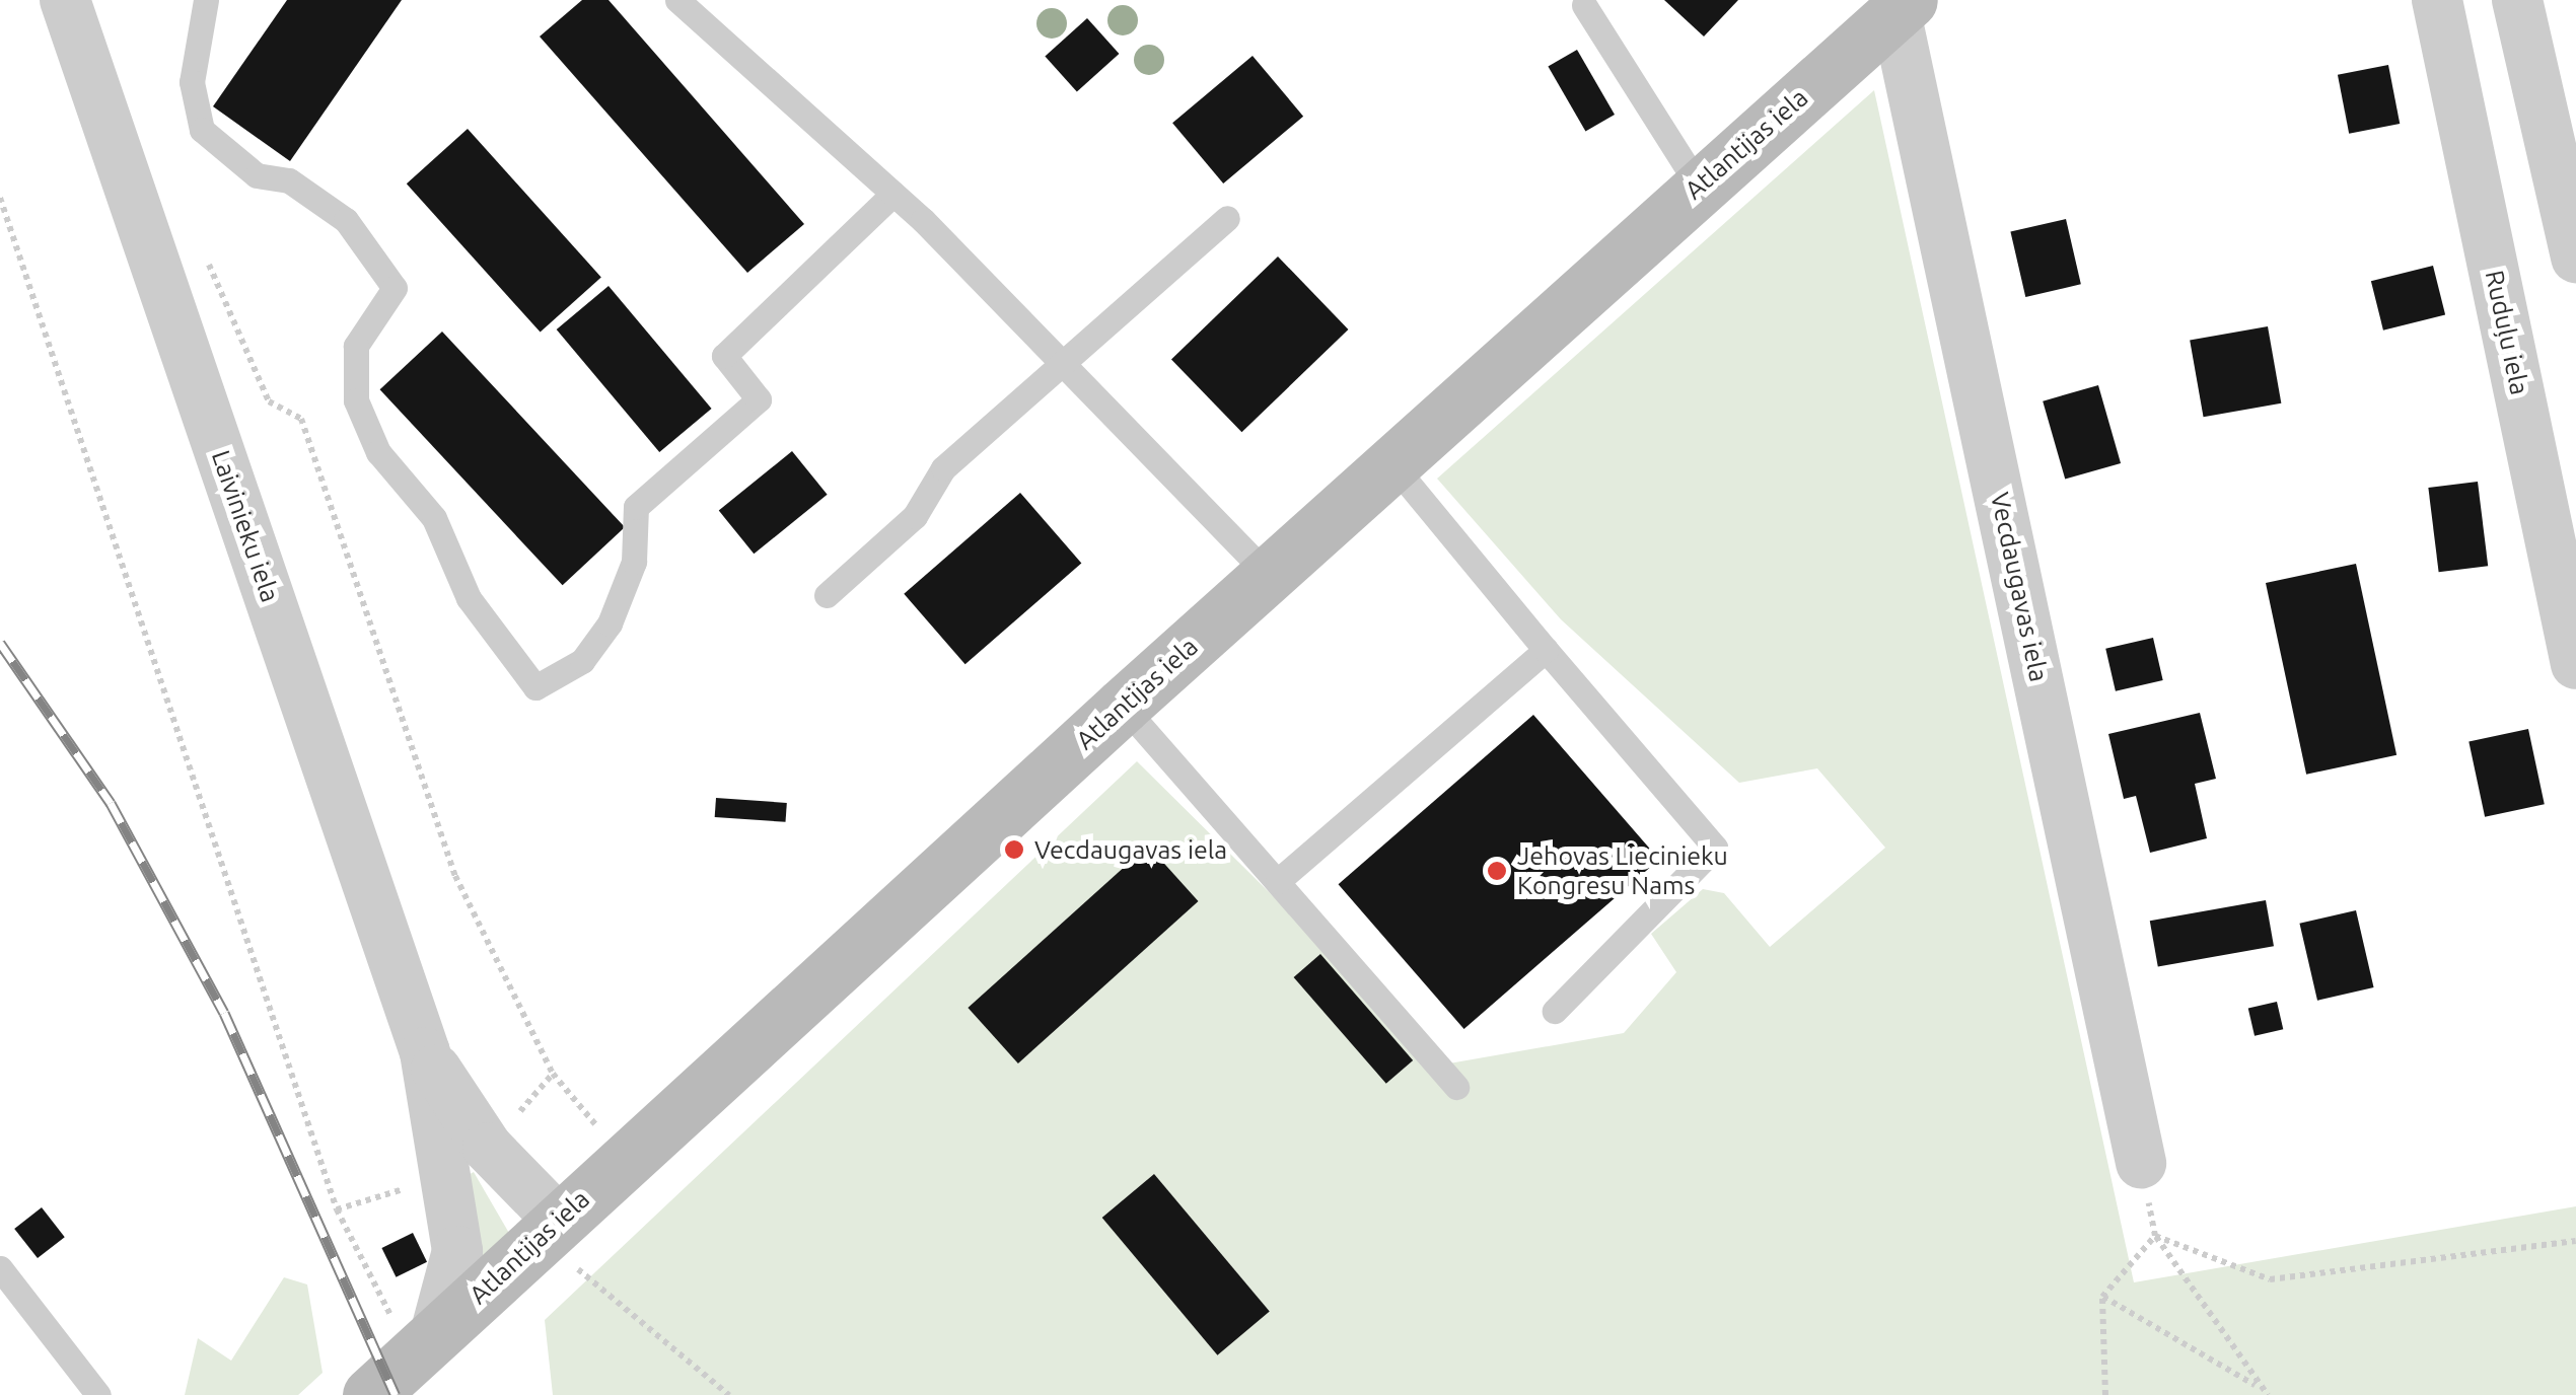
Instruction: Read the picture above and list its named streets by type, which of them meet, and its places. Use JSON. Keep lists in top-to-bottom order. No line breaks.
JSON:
{"streets":{"main road":["Atlantijas iela"],"street":["Ruduļu iela","Laivinieku iela","Vecdaugavas iela"]},"crossings":[["Atlantijas iela","Laivinieku iela"],["Atlantijas iela","Vecdaugavas iela"]],"places":["Vecdaugavas iela","Jehovas Liecinieku Kongresu Nams"]}
